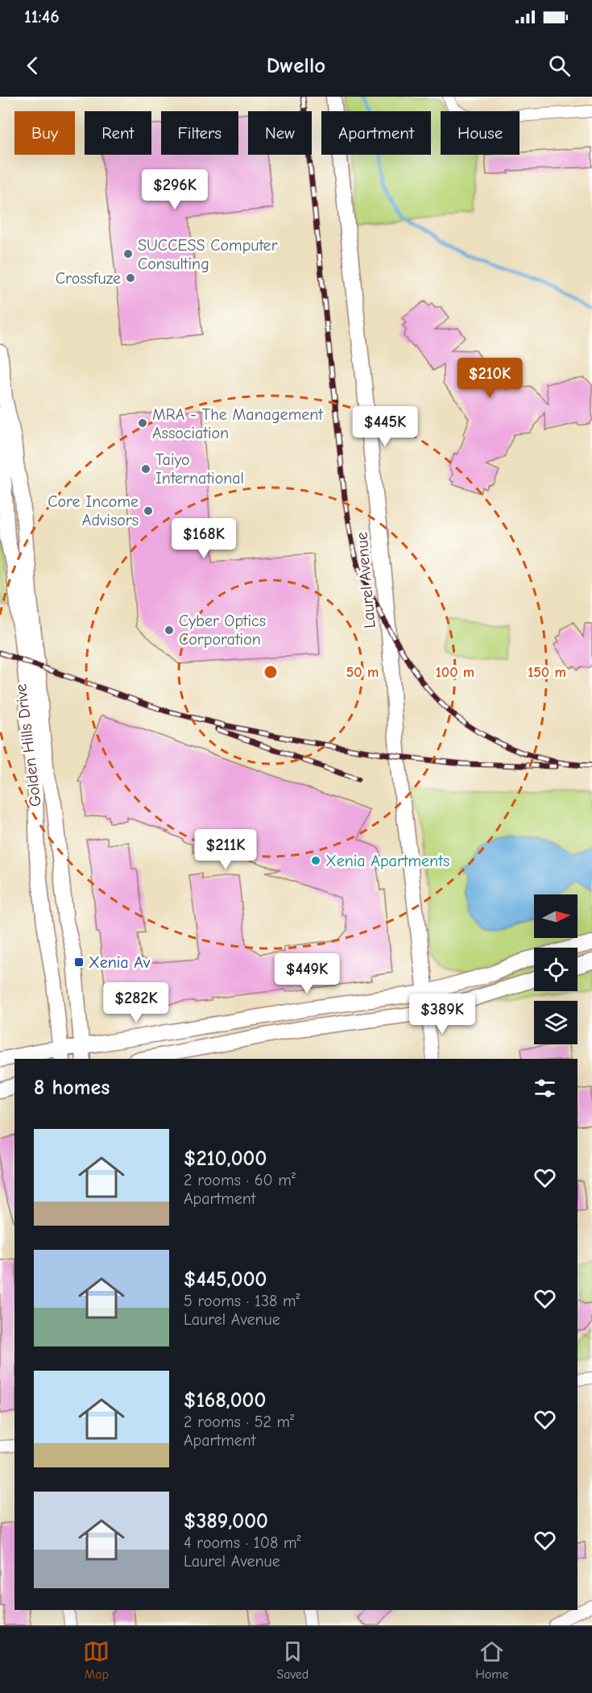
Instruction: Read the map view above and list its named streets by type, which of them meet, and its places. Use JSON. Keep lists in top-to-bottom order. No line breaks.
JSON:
{"streets":{"street":["Laurel Avenue","Golden Hills Drive"]},"places":{"other":["SUCCESS Computer Consulting","Crossfuze","MRA - The Management Association","Taiyo International","Core Income Advisors","Cyber Optics Corporation","Xenia Apartments"],"transit":["Xenia Av"]},"north":"right","page":{"status":"11:46","header":"Dwello","chip":["Buy","Rent","Filters","New","Apartment","House"],"price":["$296K","$210K","$445K","$168K","$211K","$449K","$282K","$389K"],"heading":"8 homes","list":[{"name":"$210,000","note":"2 rooms · 60 m² · Apartment"},{"name":"$445,000","note":"5 rooms · 138 m² · Laurel Avenue"},{"name":"$168,000","note":"2 rooms · 52 m² · Apartment"},{"name":"$389,000","note":"4 rooms · 108 m² · Laurel Avenue"}],"tabs":["Map","Saved","Home"]},"rings":["50 m","100 m","150 m"]}
